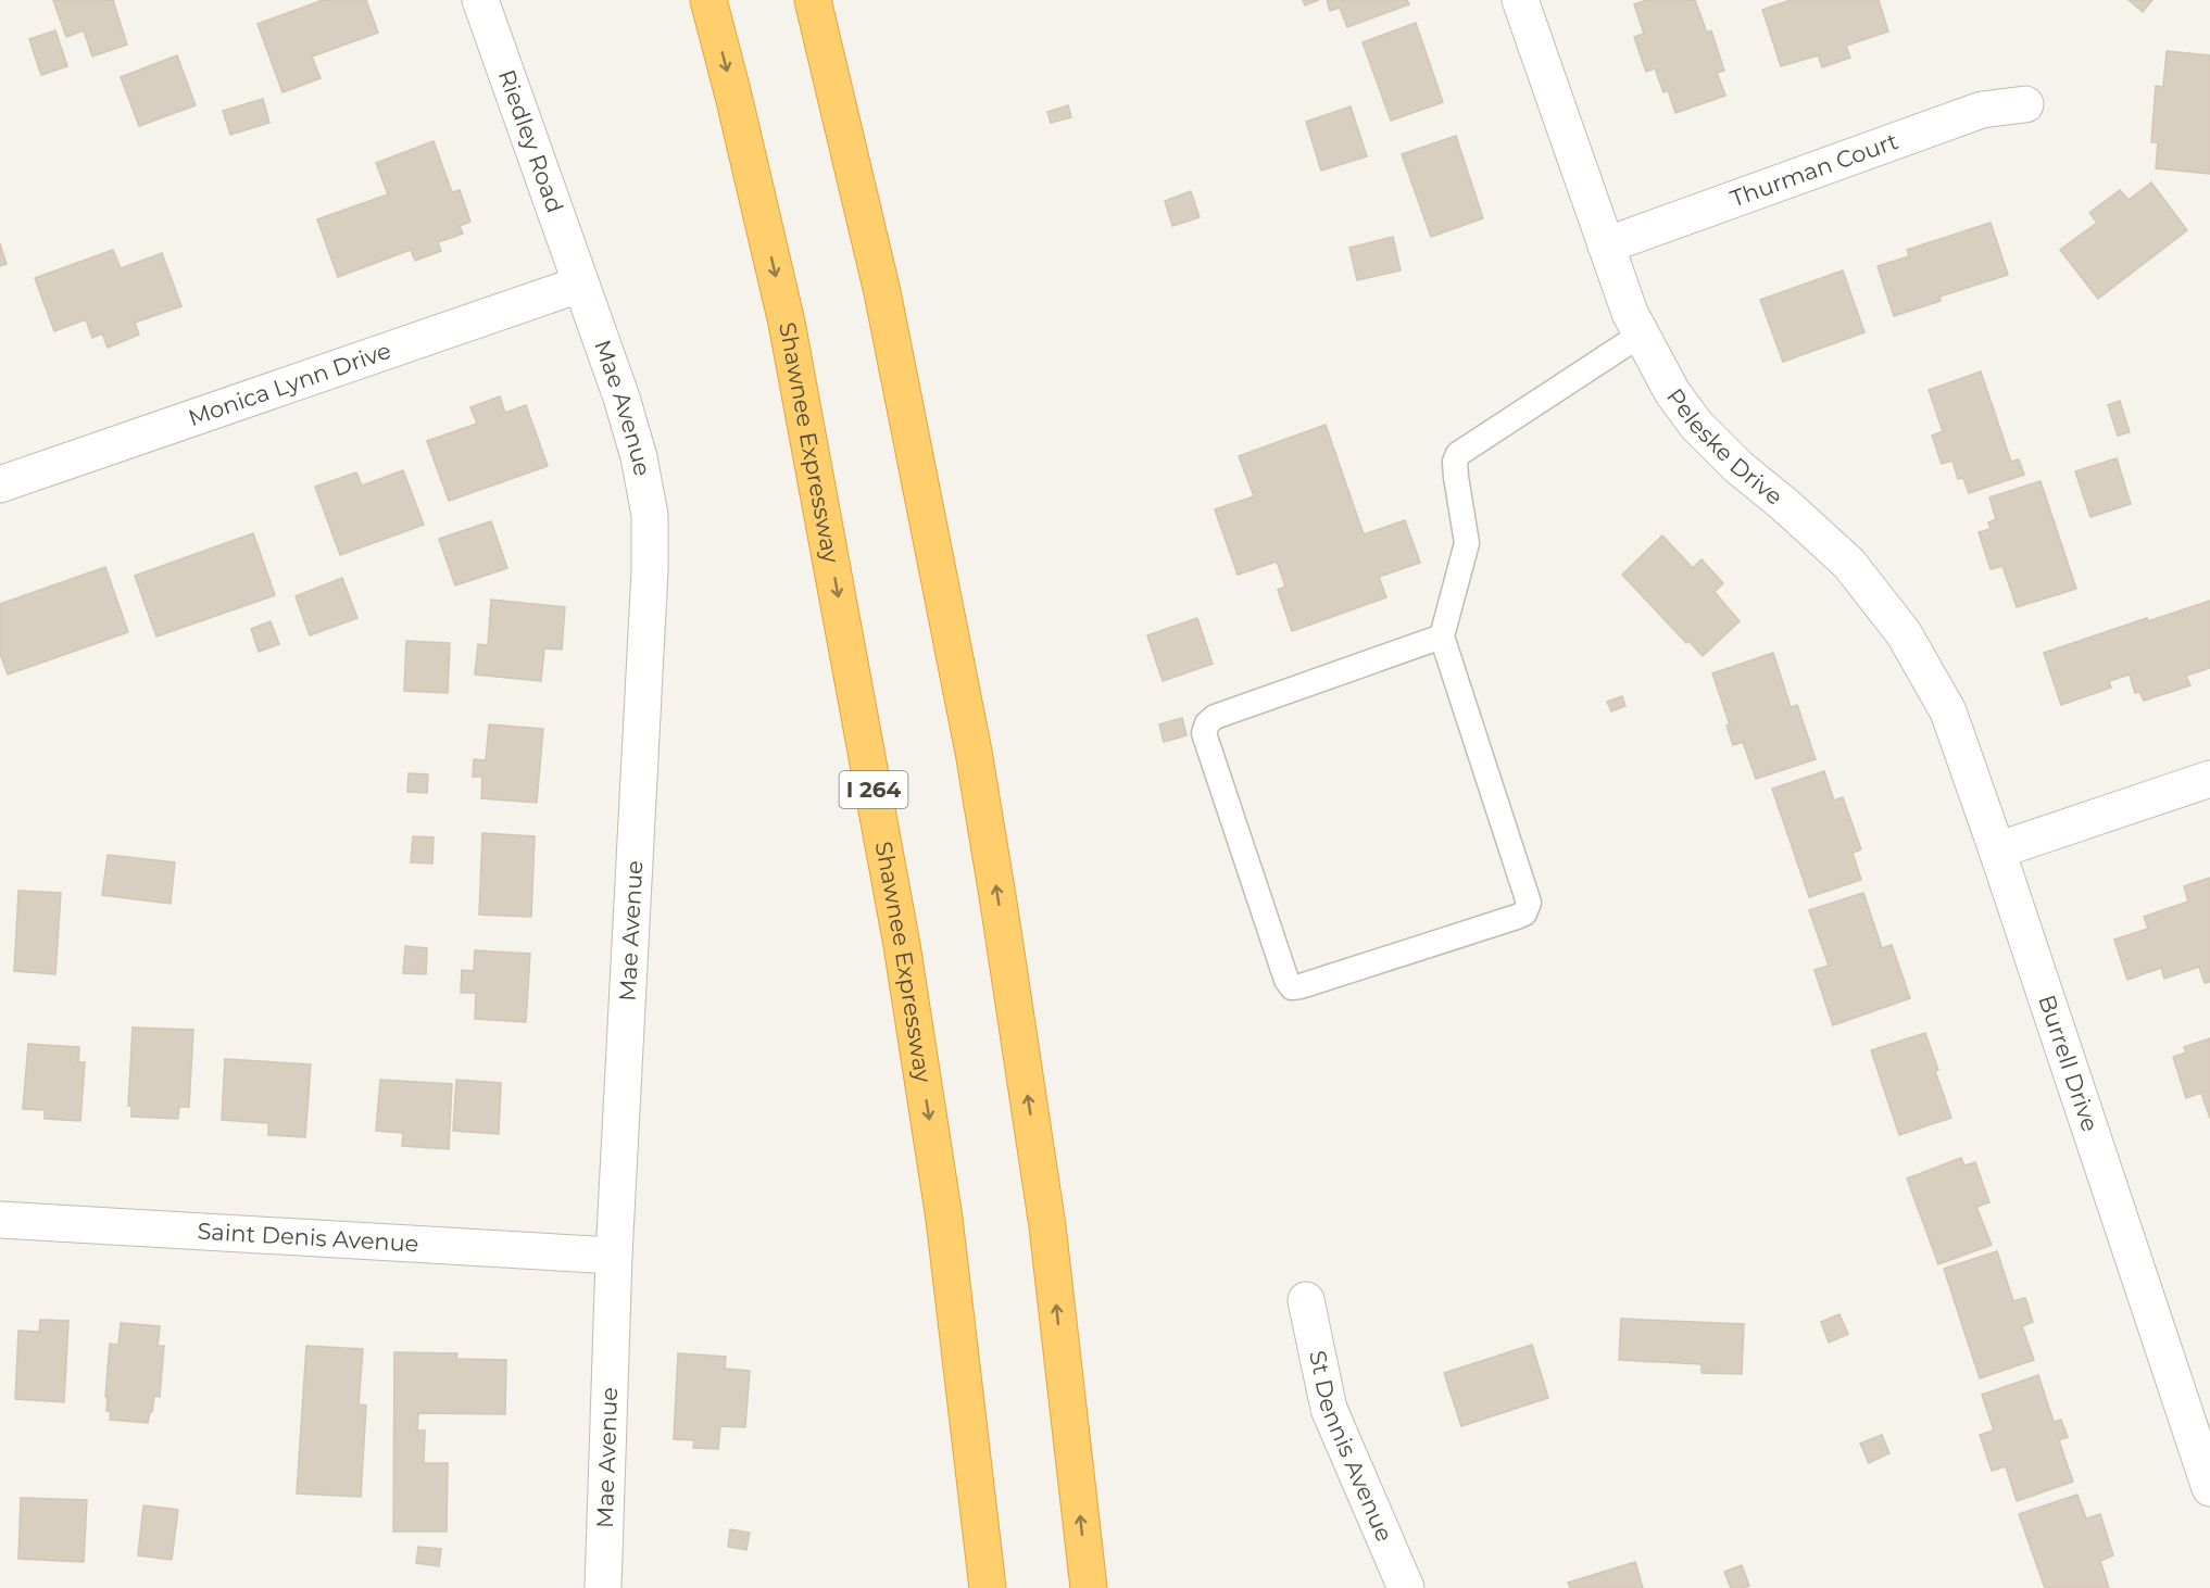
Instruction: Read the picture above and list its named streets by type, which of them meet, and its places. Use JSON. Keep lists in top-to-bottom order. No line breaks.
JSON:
{"streets":{"highway":["Shawnee Expressway","I 264"],"street":["Riedley Road","Thurman Court","Monica Lynn Drive","Mae Avenue","Peleske Drive","Burrell Drive","Saint Denis Avenue","St Dennis Avenue"]},"crossings":[["Riedley Road","Monica Lynn Drive"],["Riedley Road","Mae Avenue"],["Thurman Court","Peleske Drive"],["Monica Lynn Drive","Mae Avenue"],["Mae Avenue","Saint Denis Avenue"],["Peleske Drive","Burrell Drive"]]}
